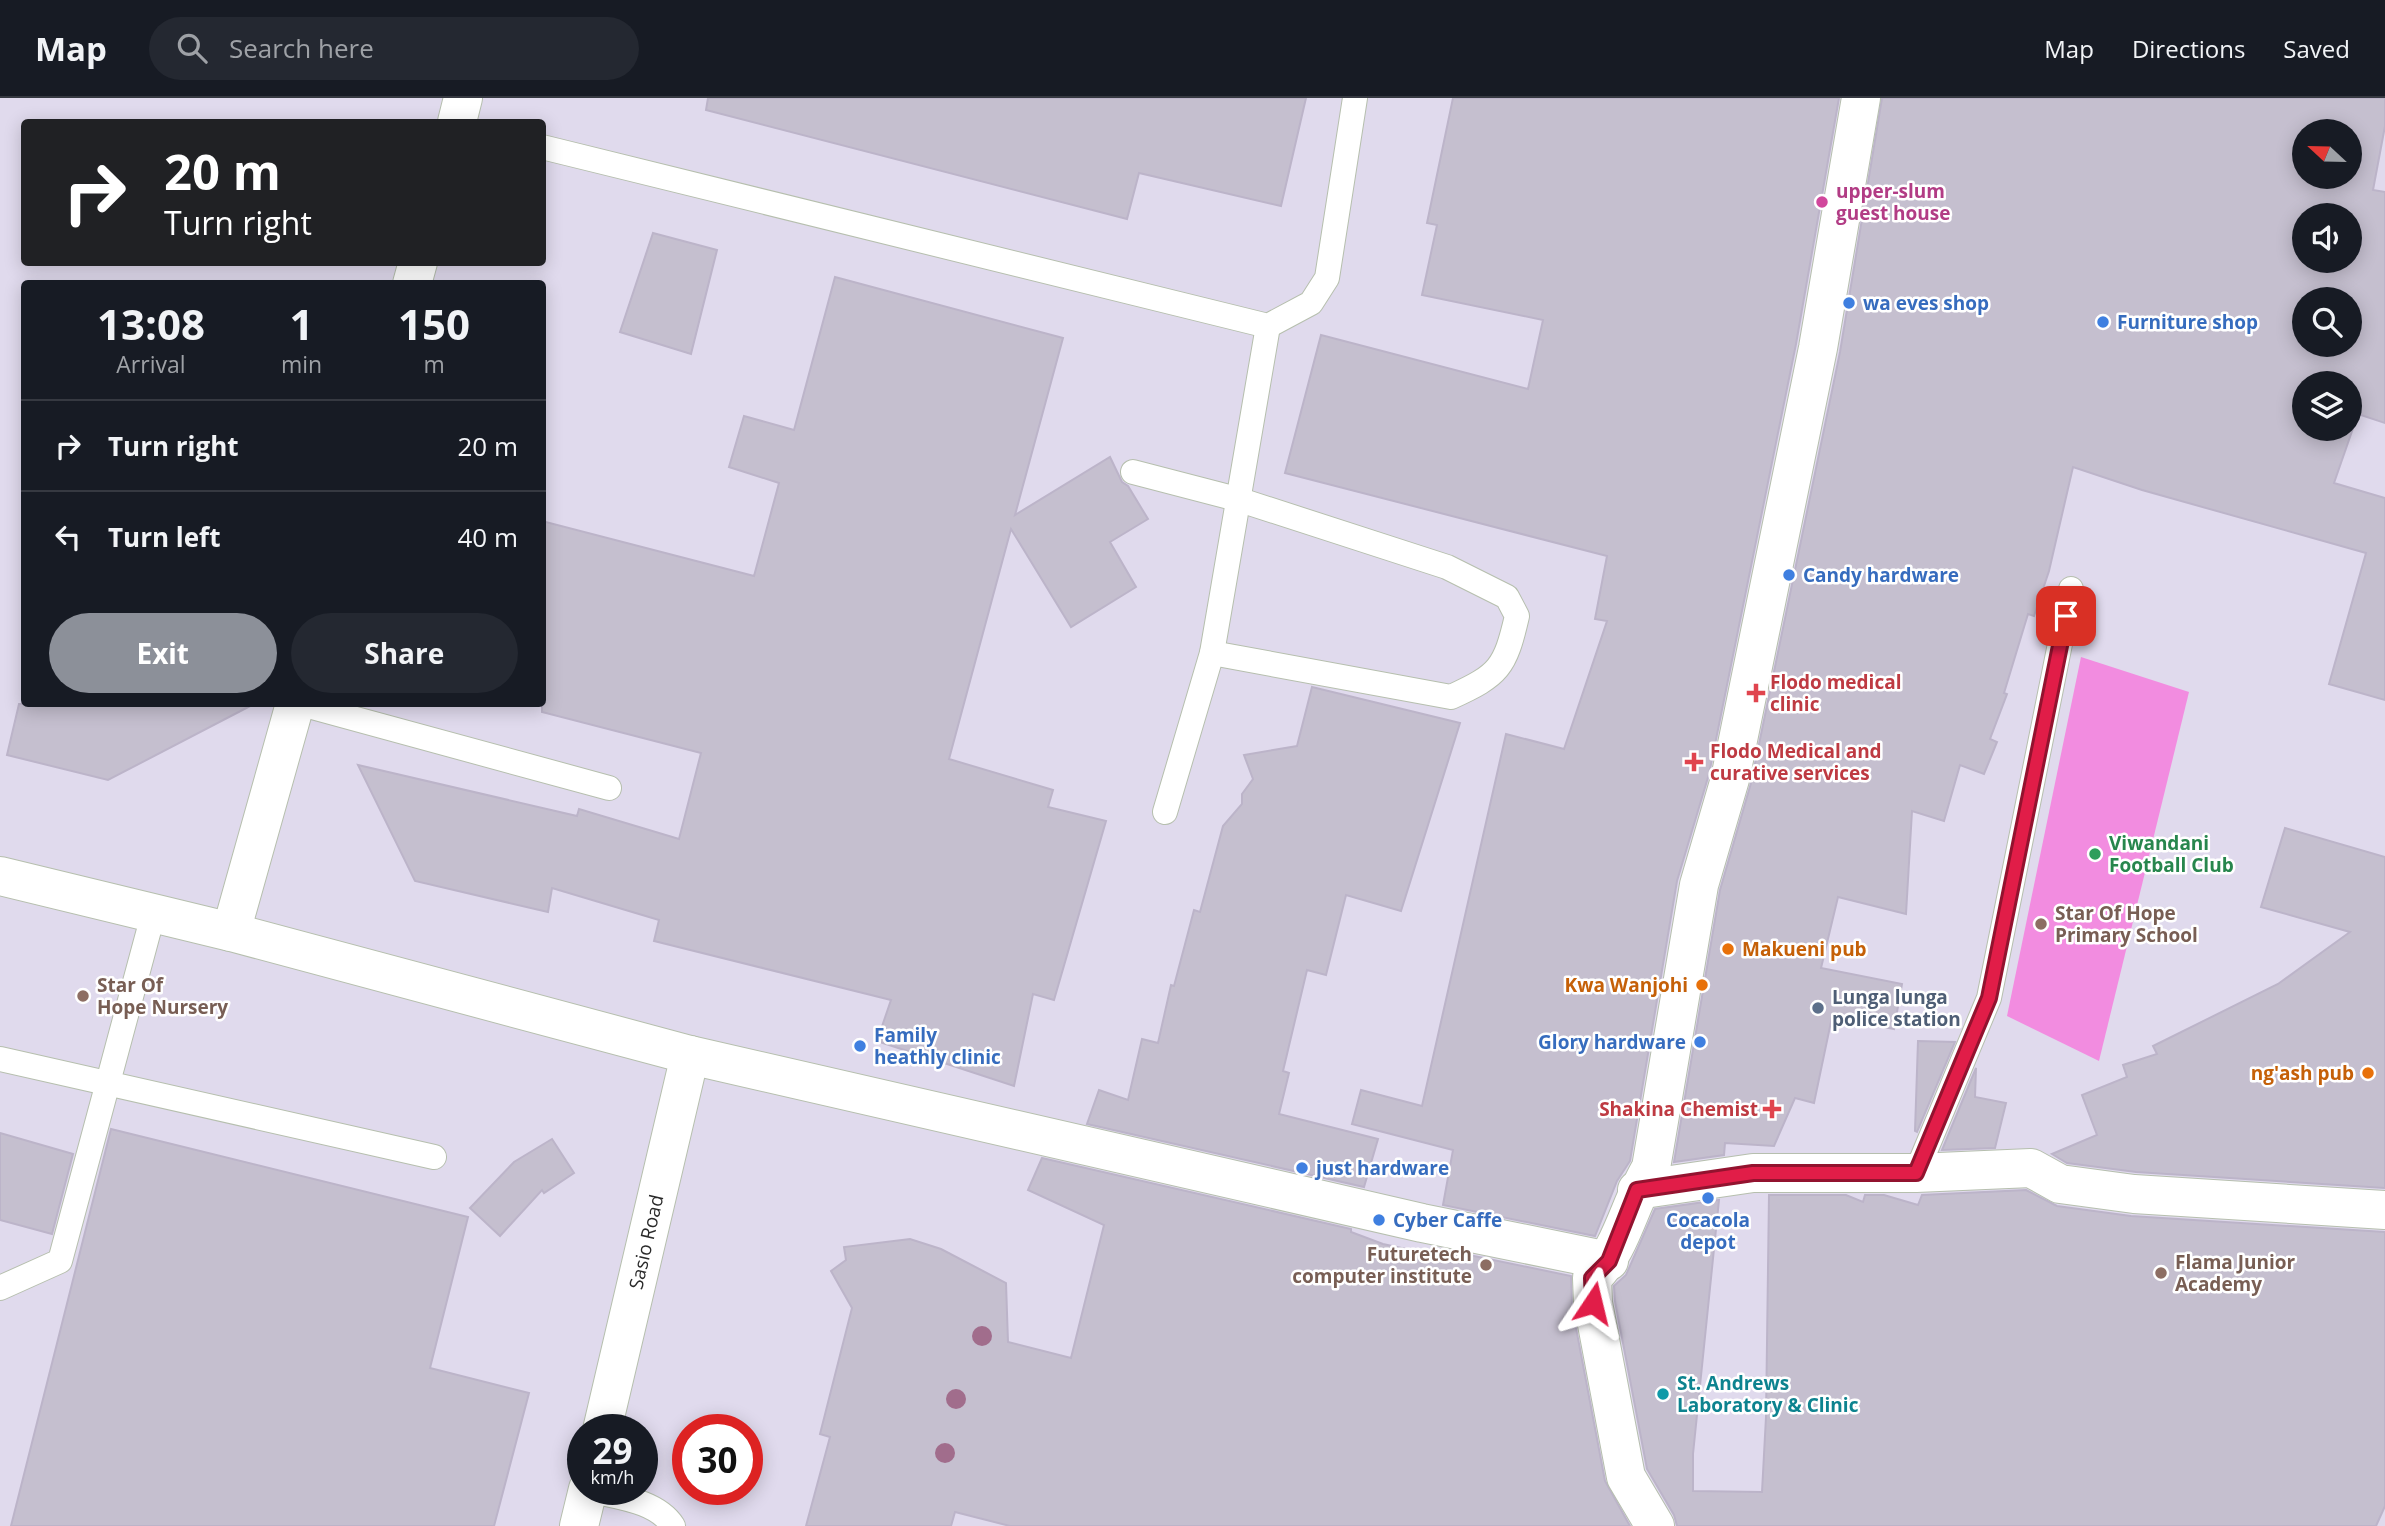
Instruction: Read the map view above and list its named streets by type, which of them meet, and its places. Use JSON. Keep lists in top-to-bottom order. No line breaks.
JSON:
{"streets":{"street":["Sasio Road"]},"places":{"other":["upper-slum guest house","wa eves shop","Furniture shop","Candy hardware","Viwandani Football Club","Star Of Hope Primary School","Makueni pub","Kwa Wanjohi","Star Of Hope Nursery","Lunga lunga police station","Glory hardware","Family heathly clinic","ng'ash pub","just hardware","Cocacola depot","Cyber Caffe","Futuretech computer institute","Flama Junior Academy","St. Andrews Laboratory & Clinic"],"health":["Flodo medical clinic","Flodo Medical and curative services","Shakina Chemist"]},"north":"left","page":{"header":"Map","search":"Search here","nav":["Map","Directions","Saved"],"turn":["20 m","Turn right"],"eta":["13:08","Arrival","1","min","150","m"],"list":[{"name":"Turn right","value":"20 m"},{"name":"Turn left","value":"40 m"}],"buttons":["Exit","Share"],"speed":"29 km/h","limit":"30"}}
